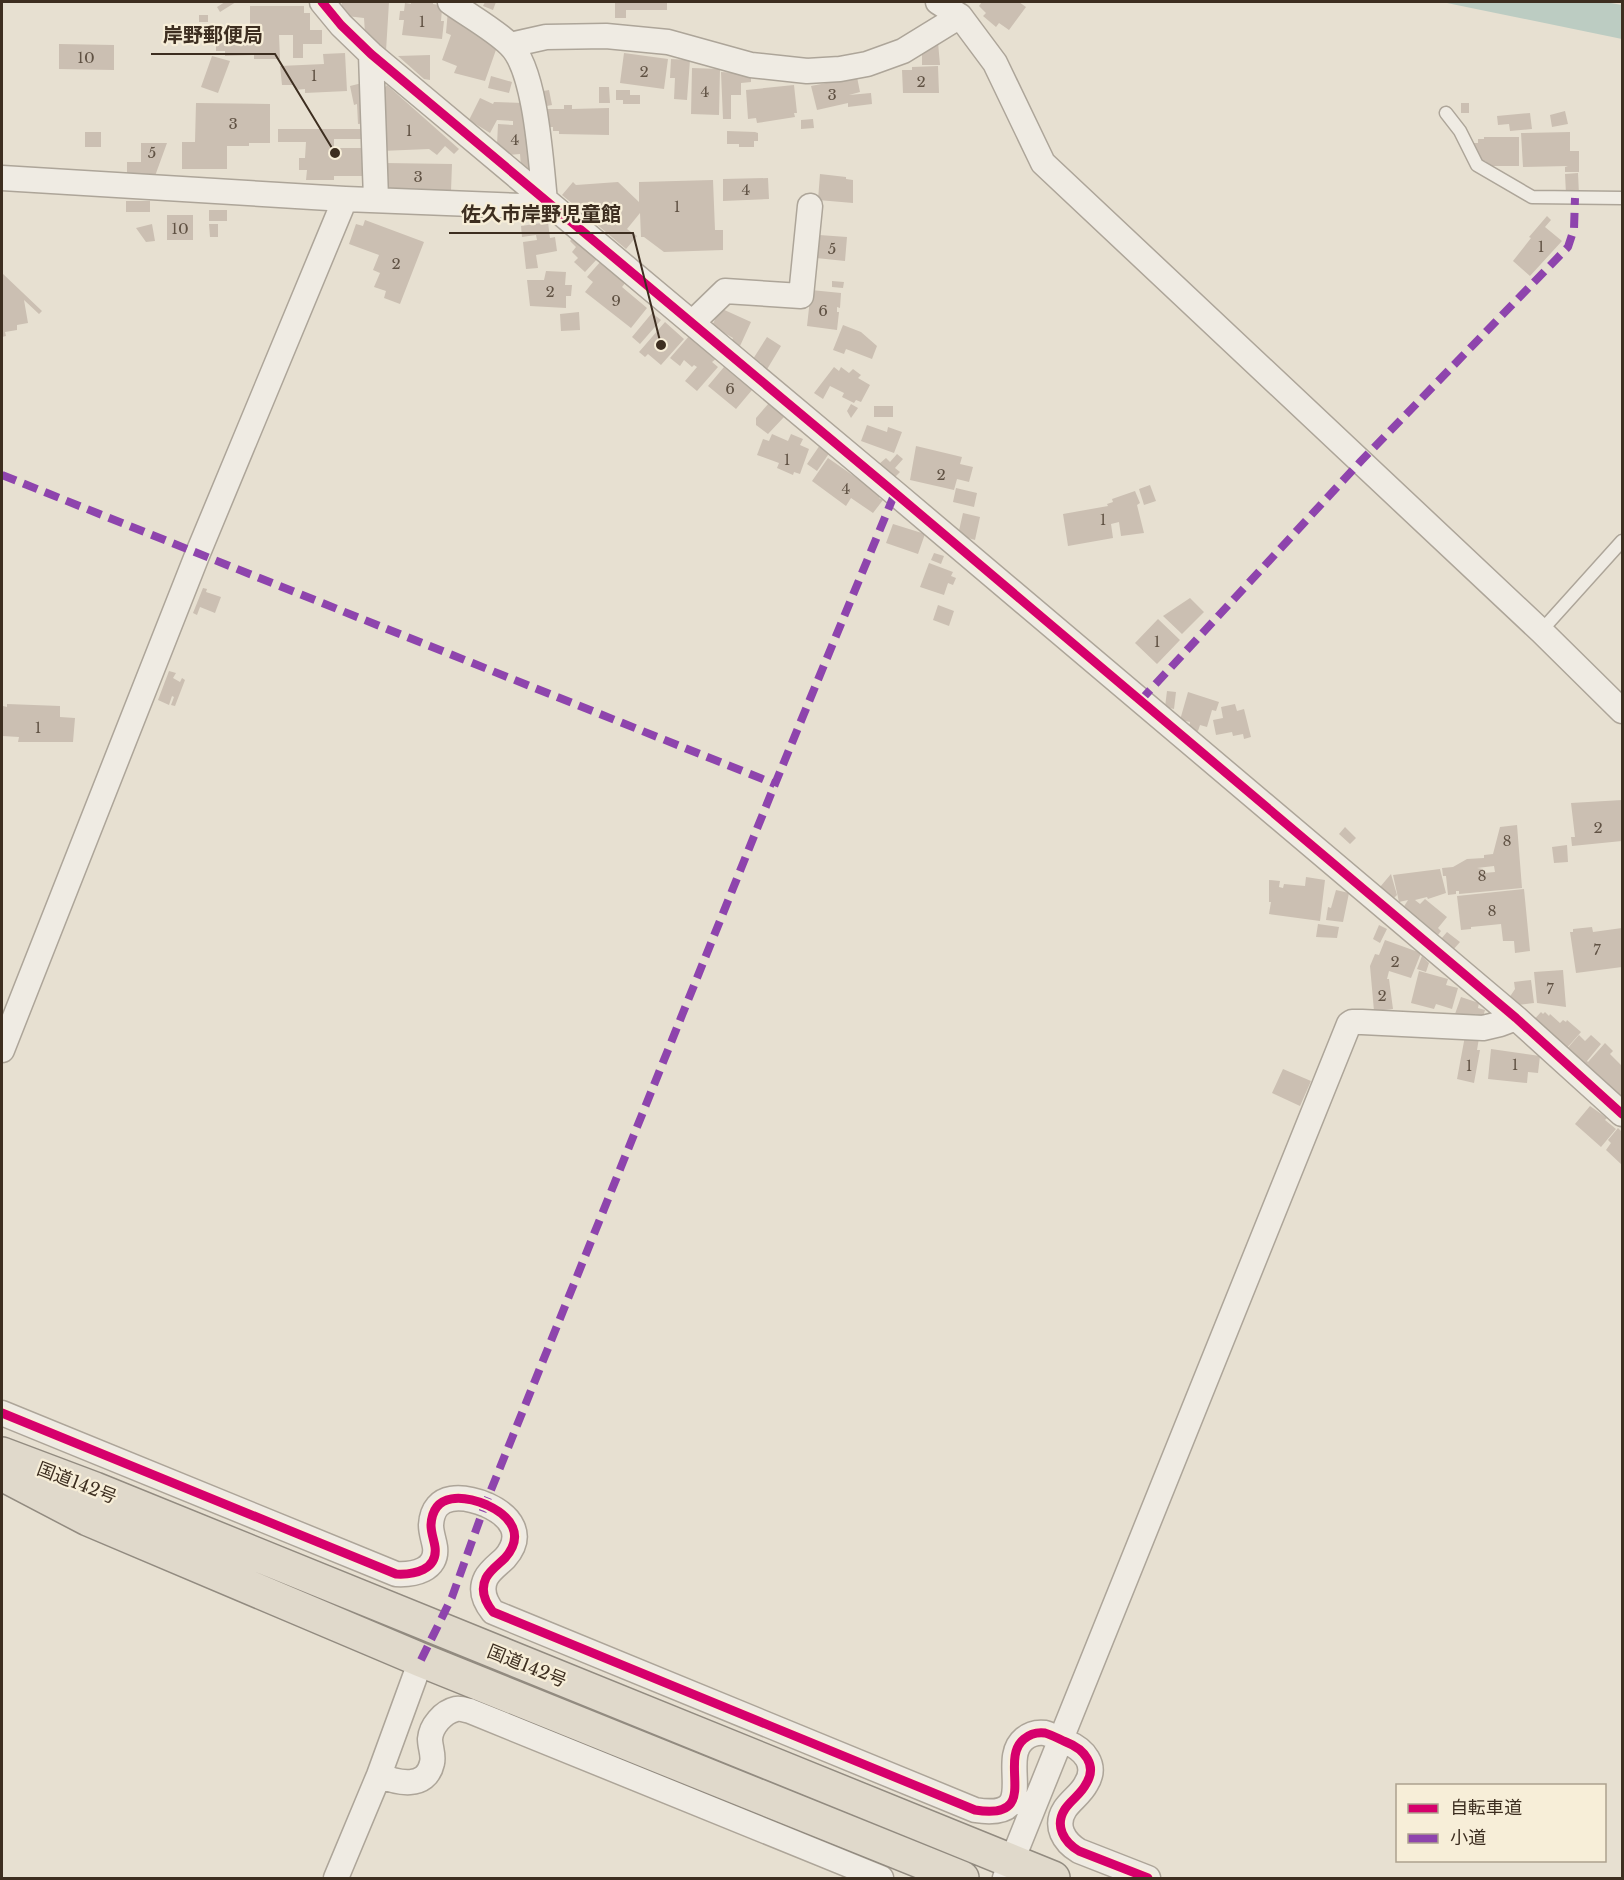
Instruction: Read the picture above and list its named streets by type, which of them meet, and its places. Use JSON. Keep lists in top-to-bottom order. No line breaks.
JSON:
{"streets":{"highway":["国道142号"]},"places":["岸野郵便局","佐久市岸野児童館"],"house_numbers":["1","10","2","1","2","4","3","3","1","4","5","3","4","1","10","1","5","2","2","9","6","6","1","2","4","1","1","1","2","8","8","8","7","2","7","2","1","1"],"legend":["自転車道","小道"]}
